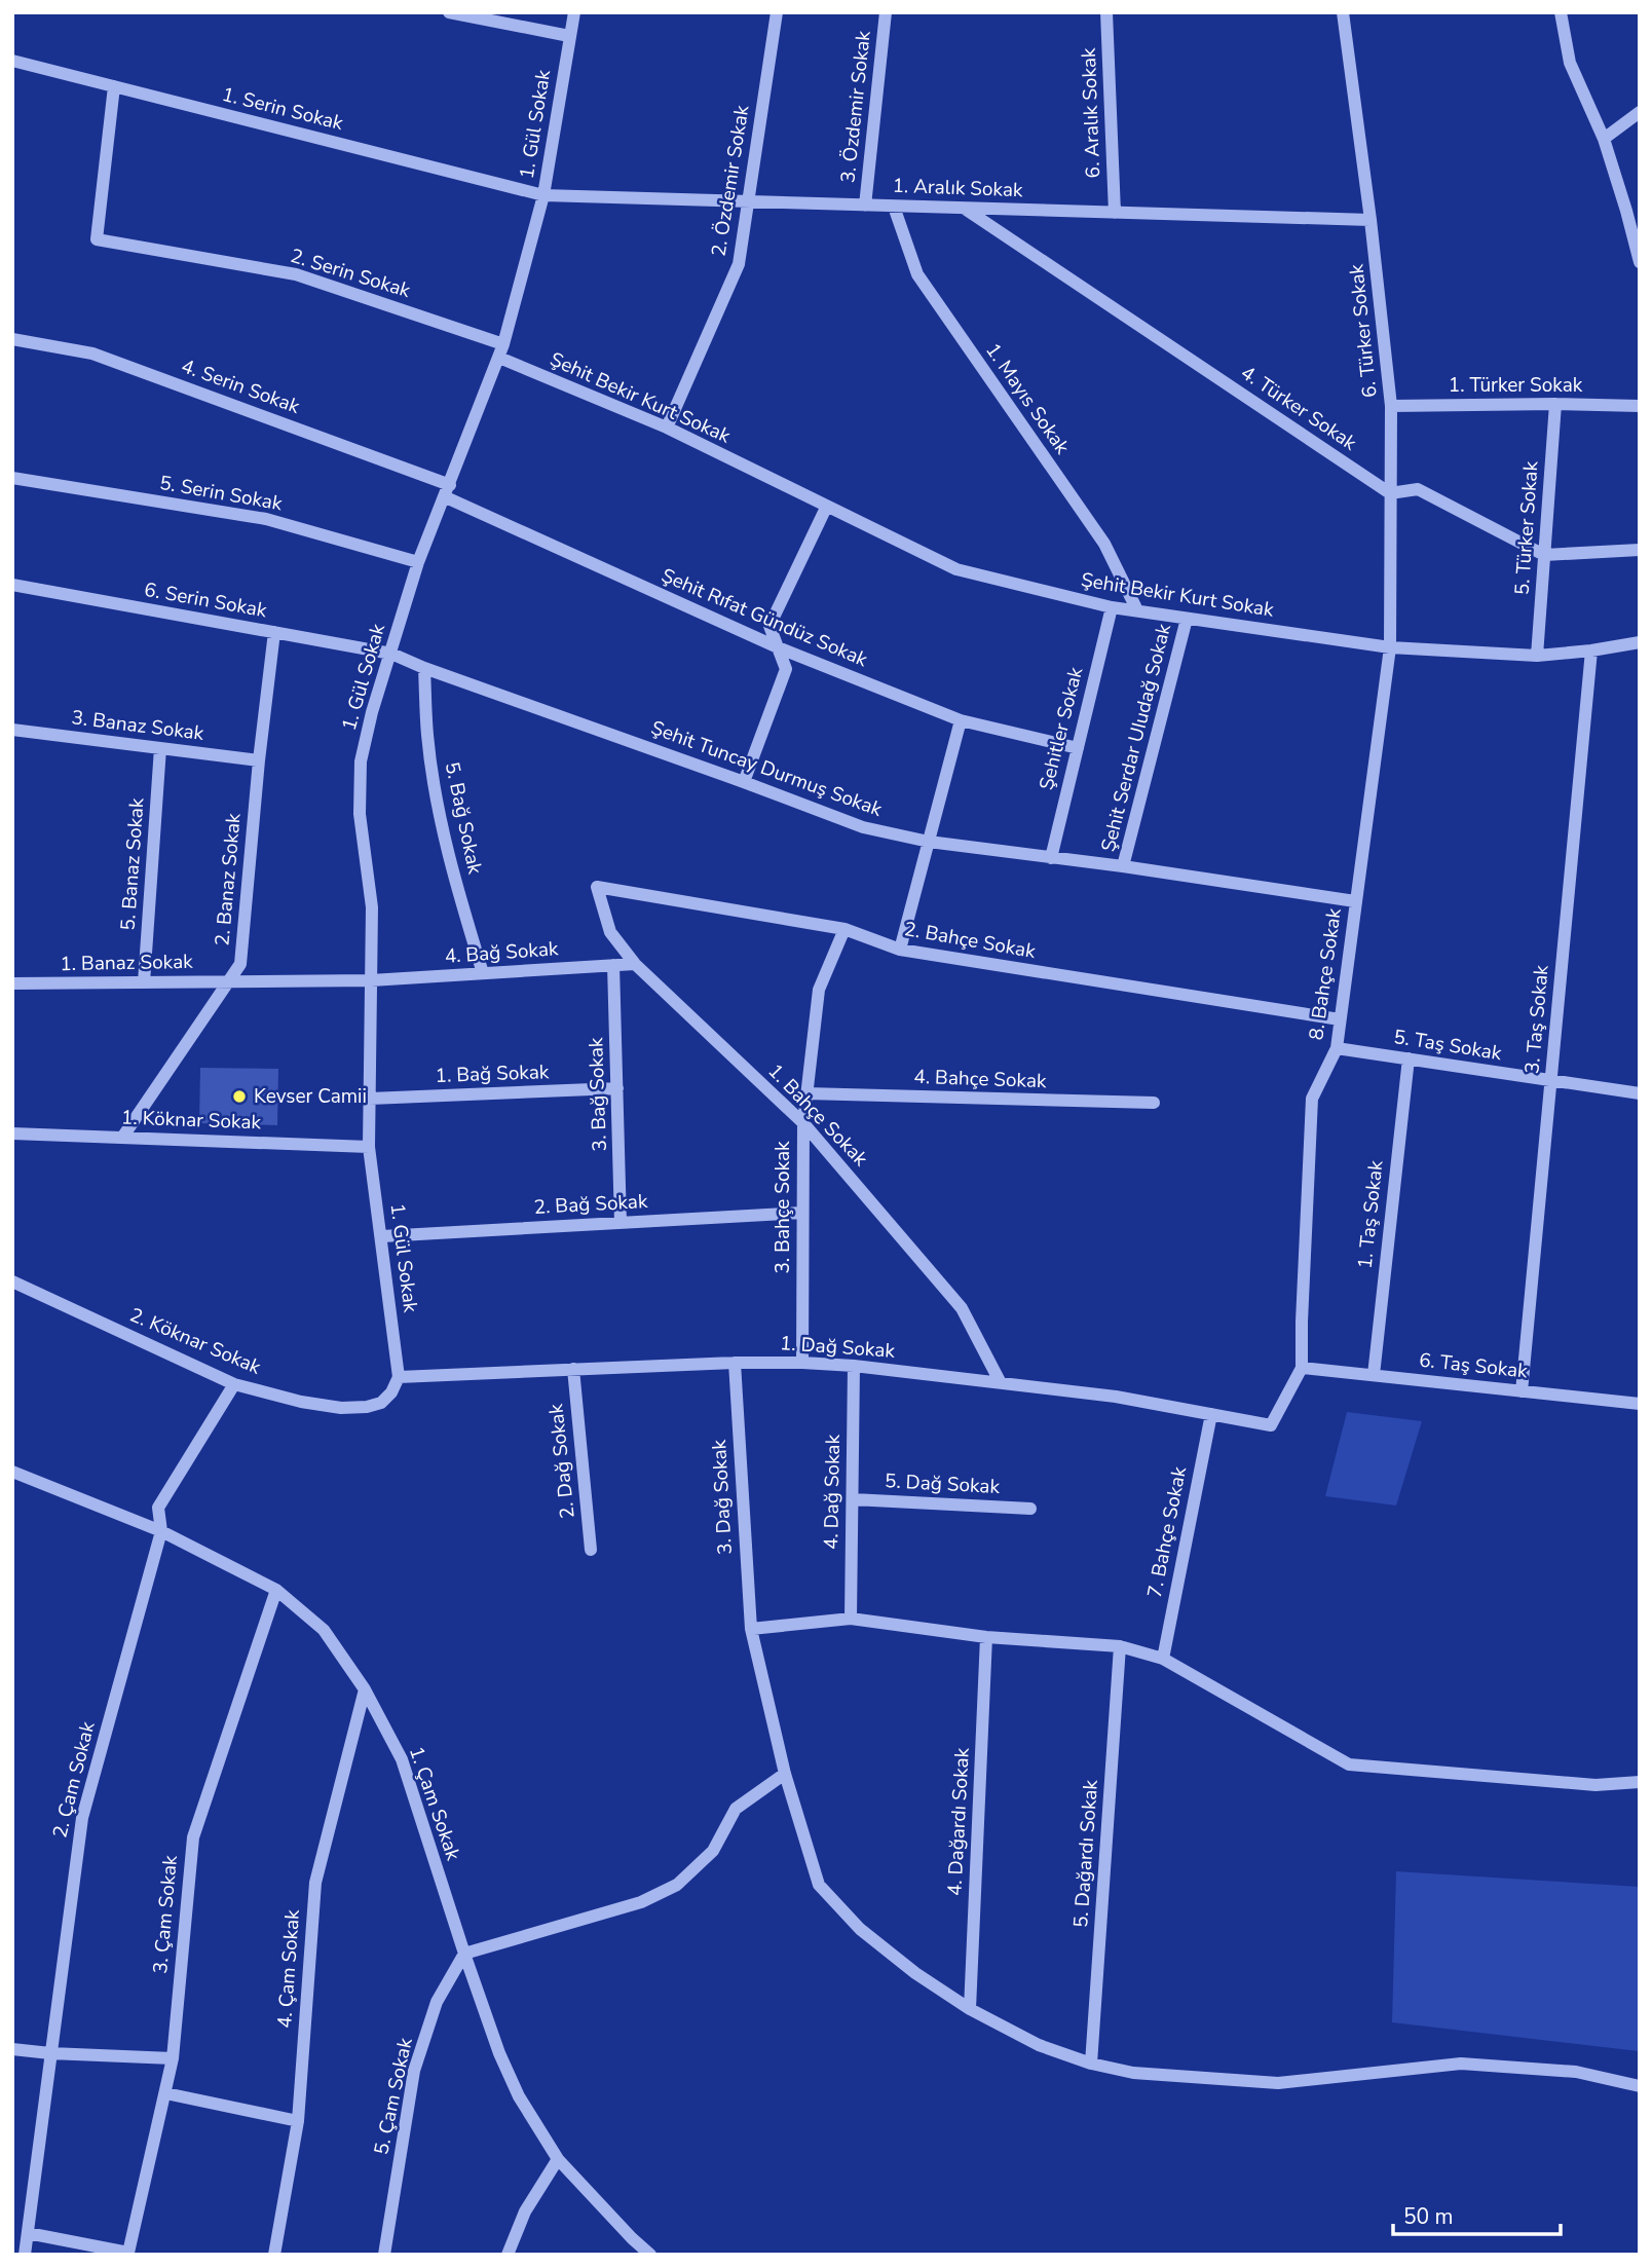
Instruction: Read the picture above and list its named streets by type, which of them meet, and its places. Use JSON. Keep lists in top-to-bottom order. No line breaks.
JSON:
{"streets":{"street":["3. Özdemir Sokak","1. Serin Sokak","6. Aralık Sokak","1. Gül Sokak","2. Özdemir Sokak","1. Aralık Sokak","2. Serin Sokak","6. Türker Sokak","1. Türker Sokak","4. Serin Sokak","Şehit Bekir Kurt Sokak","1. Mayıs Sokak","4. Türker Sokak","5. Serin Sokak","5. Türker Sokak","6. Serin Sokak","Şehit Rıfat Gündüz Sokak","3. Banaz Sokak","Şehitler Sokak","Şehit Serdar UIudağ Sokak","Şehit Tuncay Durmuş Sokak","5. Bağ Sokak","5. Banaz Sokak","2. Banaz Sokak","2. Bahçe Sokak","4. Bağ Sokak","1. Banaz Sokak","8. Bahçe Sokak","3. Taş Sokak","5. Taş Sokak","1. Bağ Sokak","4. Bahçe Sokak","3. Bağ Sokak","1. Bahçe Sokak","1. Köknar Sokak","2. Bağ Sokak","3. Bahçe Sokak","1. Taş Sokak","2. Köknar Sokak","1. Dağ Sokak","6. Taş Sokak","2. Dağ Sokak","5. Dağ Sokak","4. Dağ Sokak","3. Dağ Sokak","7. Bahçe Sokak","2. Çam Sokak","1. Çam Sokak","4. Dağardı Sokak","5. Dağardı Sokak","3. Çam Sokak","4. Çam Sokak","5. Çam Sokak"]},"crossings":[["3. Özdemir Sokak","1. Aralık Sokak"],["1. Serin Sokak","1. Gül Sokak"],["1. Serin Sokak","1. Aralık Sokak"],["1. Serin Sokak","2. Serin Sokak"],["6. Aralık Sokak","1. Aralık Sokak"],["1. Gül Sokak","1. Aralık Sokak"],["1. Gül Sokak","2. Serin Sokak"],["1. Gül Sokak","4. Serin Sokak"],["1. Gül Sokak","Şehit Bekir Kurt Sokak"],["1. Gül Sokak","5. Serin Sokak"],["1. Gül Sokak","6. Serin Sokak"],["1. Gül Sokak","Şehit Rıfat Gündüz Sokak"],["1. Gül Sokak","Şehit Tuncay Durmuş Sokak"],["1. Gül Sokak","4. Bağ Sokak"],["1. Gül Sokak","1. Banaz Sokak"],["1. Gül Sokak","1. Bağ Sokak"],["1. Gül Sokak","1. Köknar Sokak"],["1. Gül Sokak","2. Bağ Sokak"],["1. Gül Sokak","2. Köknar Sokak"],["1. Gül Sokak","1. Dağ Sokak"],["2. Özdemir Sokak","1. Aralık Sokak"],["2. Özdemir Sokak","Şehit Bekir Kurt Sokak"],["1. Aralık Sokak","6. Türker Sokak"],["1. Aralık Sokak","1. Mayıs Sokak"],["1. Aralık Sokak","4. Türker Sokak"],["2. Serin Sokak","Şehit Bekir Kurt Sokak"],["6. Türker Sokak","1. Türker Sokak"],["6. Türker Sokak","Şehit Bekir Kurt Sokak"],["6. Türker Sokak","4. Türker Sokak"],["6. Türker Sokak","8. Bahçe Sokak"],["1. Türker Sokak","5. Türker Sokak"],["4. Serin Sokak","Şehit Rıfat Gündüz Sokak"],["Şehit Bekir Kurt Sokak","1. Mayıs Sokak"],["Şehit Bekir Kurt Sokak","5. Türker Sokak"],["Şehit Bekir Kurt Sokak","Şehitler Sokak"],["Şehit Bekir Kurt Sokak","Şehit Serdar UIudağ Sokak"],["Şehit Bekir Kurt Sokak","8. Bahçe Sokak"],["Şehit Bekir Kurt Sokak","3. Taş Sokak"],["6. Serin Sokak","Şehit Tuncay Durmuş Sokak"],["6. Serin Sokak","2. Banaz Sokak"],["Şehit Rıfat Gündüz Sokak","Şehitler Sokak"],["3. Banaz Sokak","5. Banaz Sokak"],["3. Banaz Sokak","2. Banaz Sokak"],["Şehitler Sokak","Şehit Tuncay Durmuş Sokak"],["Şehit Serdar UIudağ Sokak","Şehit Tuncay Durmuş Sokak"],["Şehit Tuncay Durmuş Sokak","5. Bağ Sokak"],["Şehit Tuncay Durmuş Sokak","8. Bahçe Sokak"],["5. Bağ Sokak","4. Bağ Sokak"],["5. Banaz Sokak","1. Banaz Sokak"],["2. Banaz Sokak","1. Banaz Sokak"],["2. Banaz Sokak","1. Köknar Sokak"],["2. Bahçe Sokak","8. Bahçe Sokak"],["2. Bahçe Sokak","1. Bahçe Sokak"],["2. Bahçe Sokak","3. Bahçe Sokak"],["4. Bağ Sokak","1. Banaz Sokak"],["4. Bağ Sokak","3. Bağ Sokak"],["4. Bağ Sokak","1. Bahçe Sokak"],["8. Bahçe Sokak","5. Taş Sokak"],["8. Bahçe Sokak","1. Dağ Sokak"],["8. Bahçe Sokak","6. Taş Sokak"],["3. Taş Sokak","5. Taş Sokak"],["3. Taş Sokak","6. Taş Sokak"],["5. Taş Sokak","1. Taş Sokak"],["1. Bağ Sokak","3. Bağ Sokak"],["4. Bahçe Sokak","3. Bahçe Sokak"],["3. Bağ Sokak","2. Bağ Sokak"],["1. Bahçe Sokak","3. Bahçe Sokak"],["1. Bahçe Sokak","1. Dağ Sokak"],["2. Bağ Sokak","3. Bahçe Sokak"],["3. Bahçe Sokak","1. Dağ Sokak"],["1. Taş Sokak","6. Taş Sokak"],["2. Köknar Sokak","1. Dağ Sokak"],["2. Köknar Sokak","2. Çam Sokak"],["1. Dağ Sokak","2. Dağ Sokak"],["1. Dağ Sokak","4. Dağ Sokak"],["1. Dağ Sokak","3. Dağ Sokak"],["1. Dağ Sokak","7. Bahçe Sokak"],["5. Dağ Sokak","4. Dağ Sokak"],["3. Dağ Sokak","4. Dağardı Sokak"],["3. Dağ Sokak","5. Dağardı Sokak"],["2. Çam Sokak","1. Çam Sokak"],["2. Çam Sokak","3. Çam Sokak"],["1. Çam Sokak","3. Çam Sokak"],["1. Çam Sokak","4. Çam Sokak"],["1. Çam Sokak","5. Çam Sokak"]],"places":["Kevser Camii"],"scale_bar":"50 m"}
